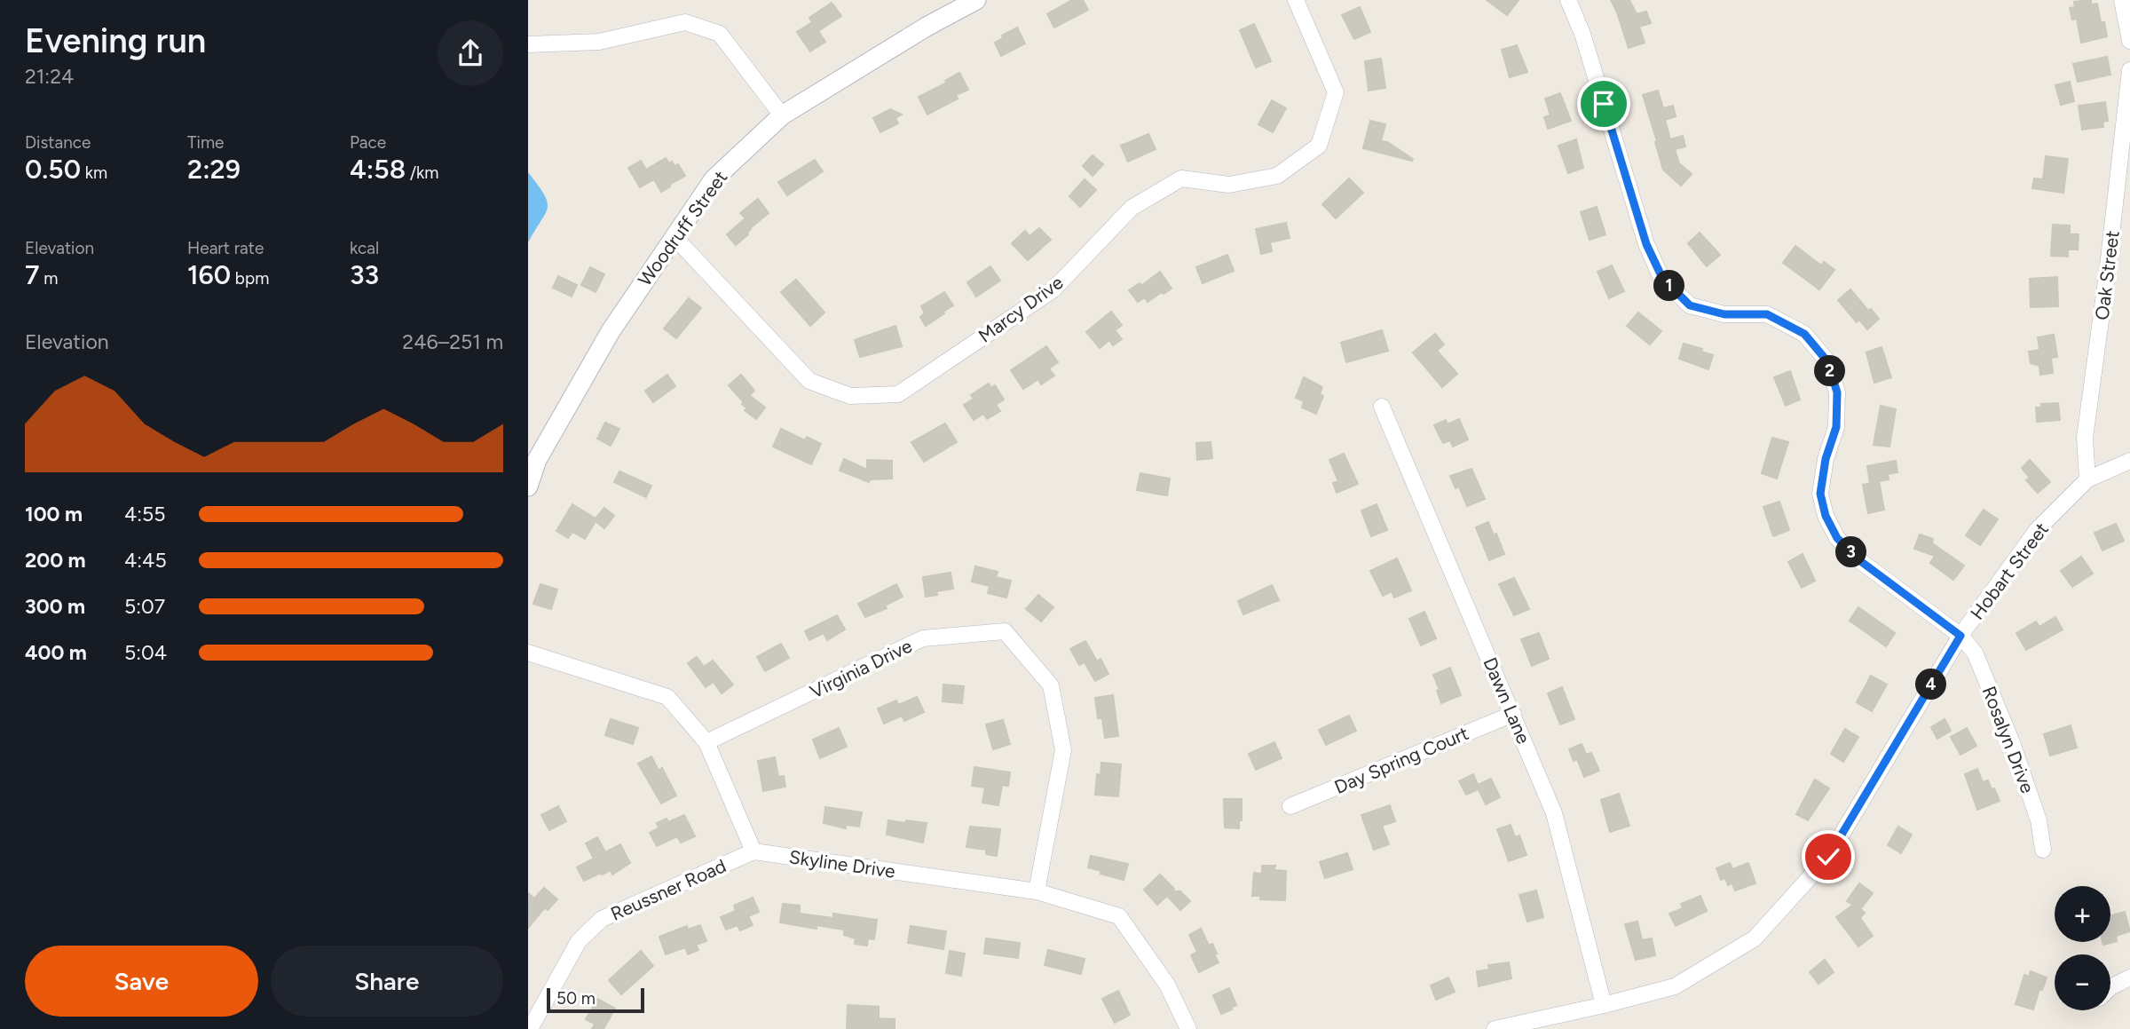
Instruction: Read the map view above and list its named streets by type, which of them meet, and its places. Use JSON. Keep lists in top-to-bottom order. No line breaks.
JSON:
{"streets":{"street":["Woodruff Street","Oak Street","Marcy Drive","Hobart Street","Virginia Drive","Dawn Lane","Rosalyn Drive","Day Spring Court","Skyline Drive","Reussner Road"]},"crossings":[["Woodruff Street","Marcy Drive"],["Oak Street","Hobart Street"],["Hobart Street","Dawn Lane"],["Hobart Street","Rosalyn Drive"],["Virginia Drive","Skyline Drive"],["Dawn Lane","Day Spring Court"],["Skyline Drive","Reussner Road"]],"scale_bar":"50 m","page":{"heading":["Evening run","21:24"],"stats":[["Distance","0.50 km"],["Time","2:29"],["Pace","4:58 /km"],["Elevation","7 m"],["Heart rate","160 bpm"],["kcal","33"]],"pins":["1","2","3","4"],"chart":["Elevation","246–251 m"],"list":[{"name":"100 m","note":"4:55"},{"name":"200 m","note":"4:45"},{"name":"300 m","note":"5:07"},{"name":"400 m","note":"5:04"}],"map_buttons":["+","−"],"buttons":["Save","Share"],"scale":"50 m"}}
